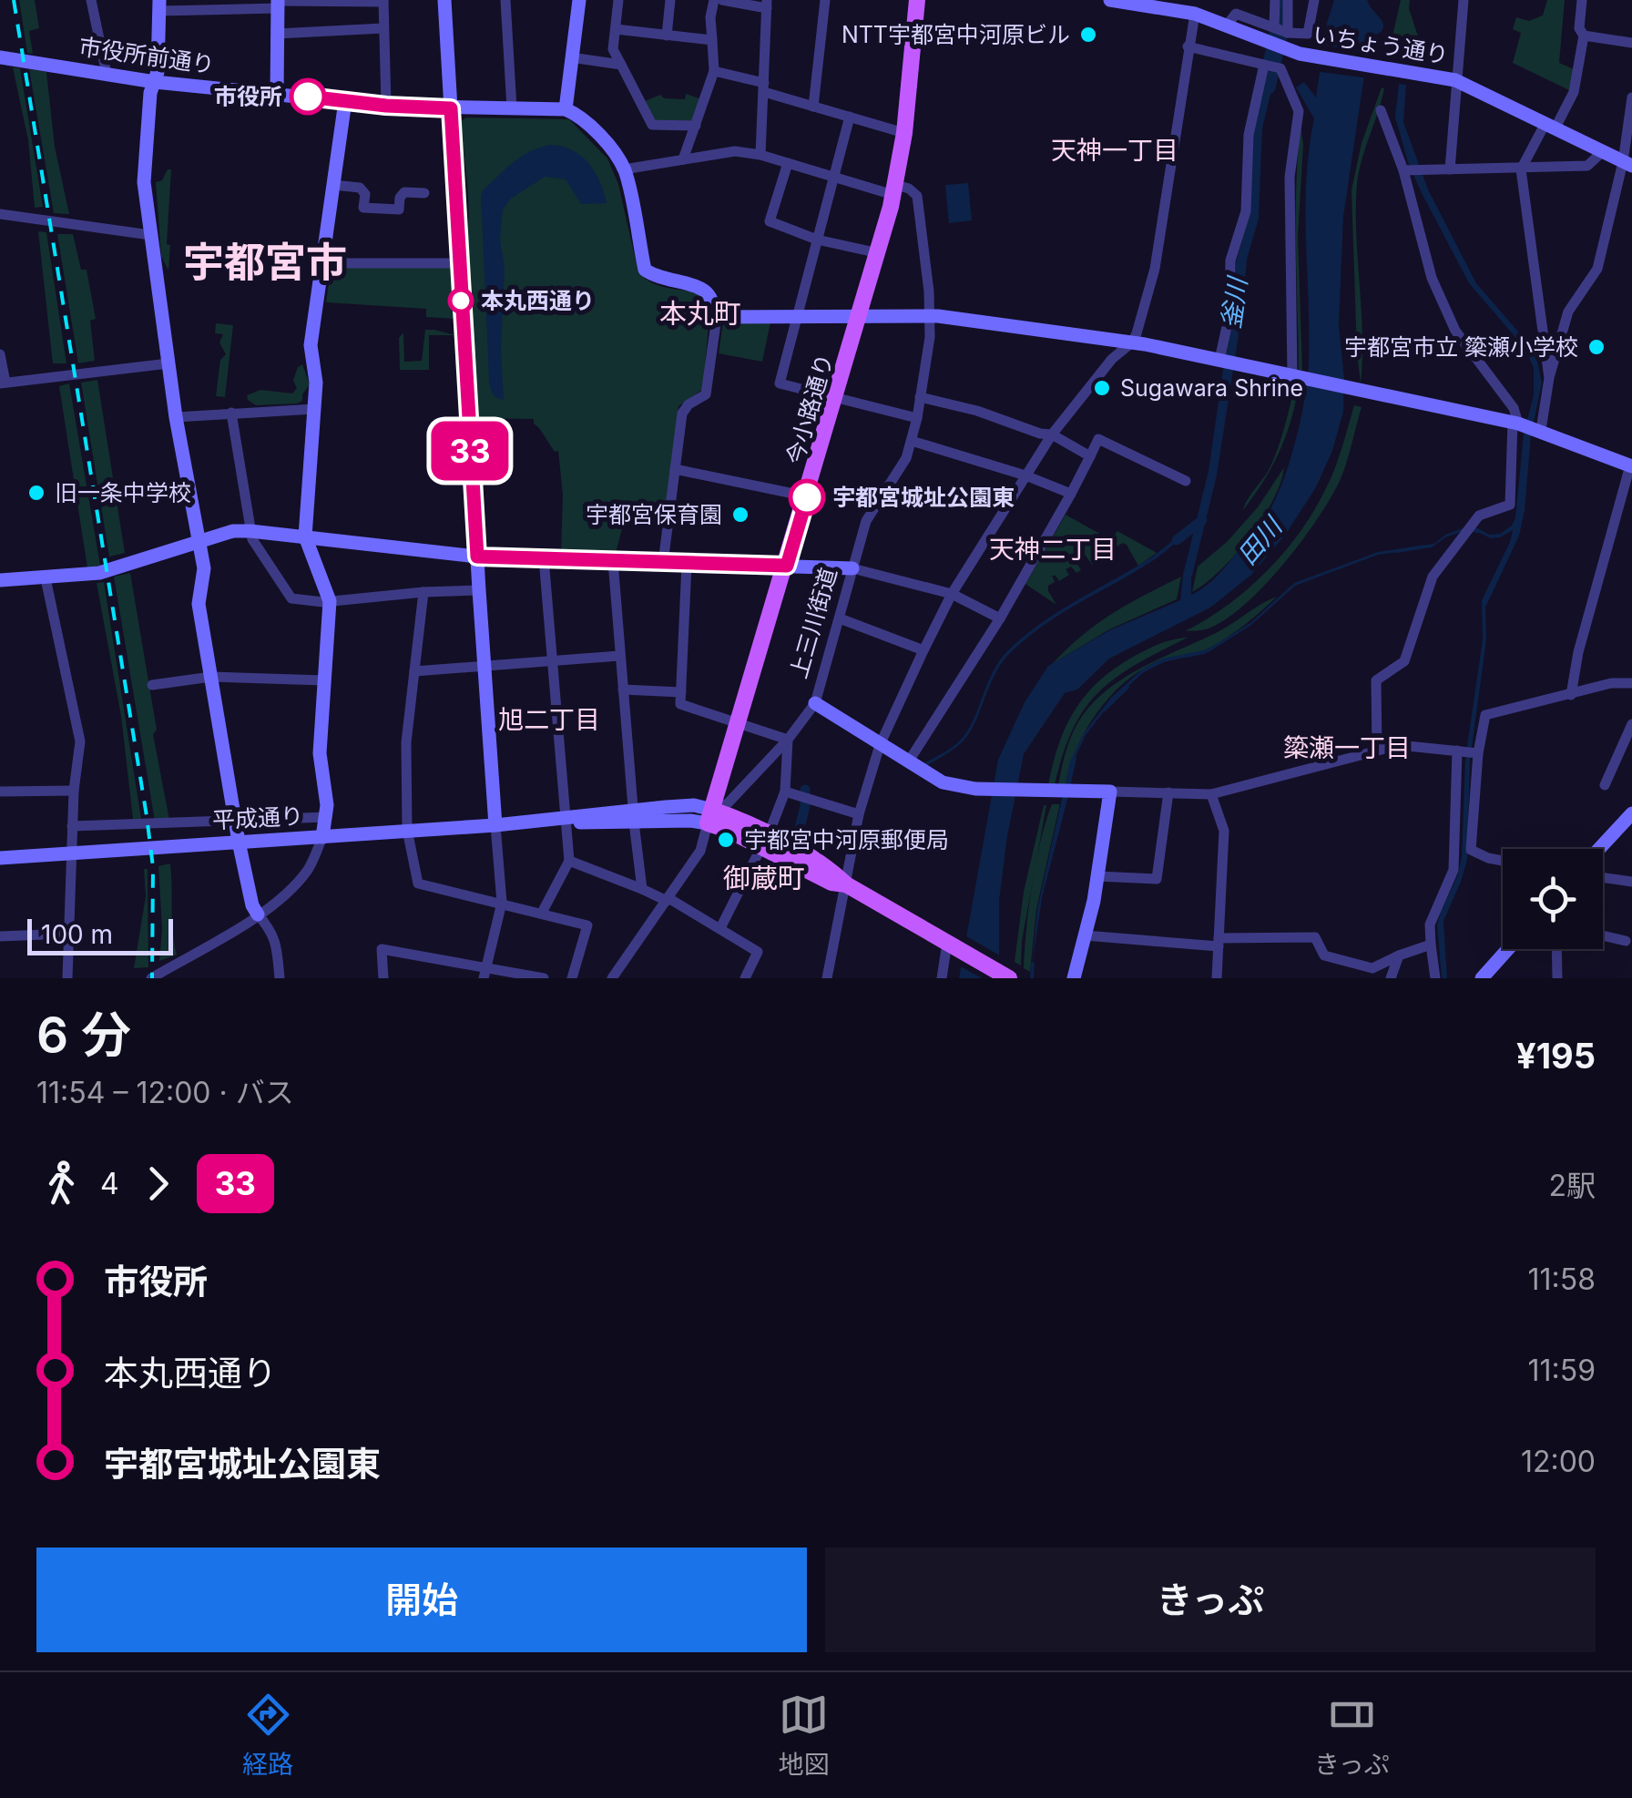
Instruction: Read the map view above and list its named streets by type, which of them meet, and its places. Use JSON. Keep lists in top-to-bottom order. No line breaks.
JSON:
{"streets":{"main road":["今小路通り","平成通り"],"street":["いちょう通り","市役所前通り","上三川街道"]},"crossings":[["今小路通り","上三川街道"],["今小路通り","平成通り"]],"districts":["天神一丁目","宇都宮市","本丸町","天神二丁目","旭二丁目","簗瀬一丁目","御蔵町"],"water":["釜川","田川"],"places":["NTT宇都宮中河原ビル","市役所","本丸西通り","宇都宮市立 簗瀬小学校","Sugawara Shrine","旧一条中学校","宇都宮城址公園東","宇都宮保育園","宇都宮中河原郵便局"],"lines":["bus line 33"],"scale_bar":"100 m","page":{"on_map":"33","scale":"100 m","heading":["6 分","11:54 – 12:00 · バス","¥195"],"legs":["4","33","2駅"],"list":[{"name":"市役所","value":"11:58"},{"name":"本丸西通り","value":"11:59"},{"name":"宇都宮城址公園東","value":"12:00"}],"buttons":["開始","きっぷ"],"tabs":["経路","地図","きっぷ"]}}
